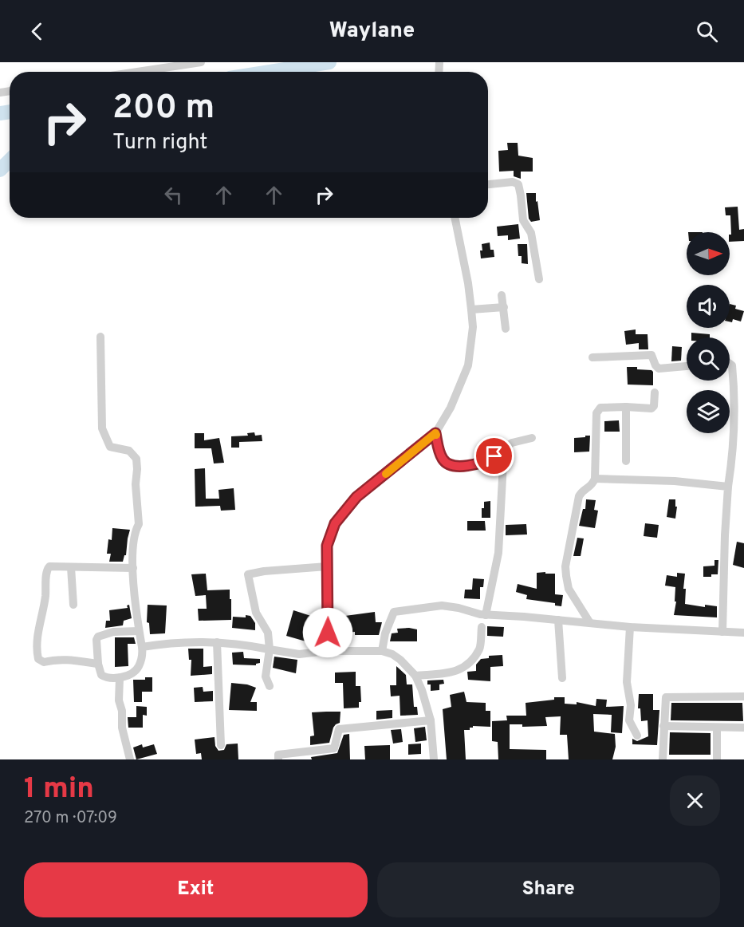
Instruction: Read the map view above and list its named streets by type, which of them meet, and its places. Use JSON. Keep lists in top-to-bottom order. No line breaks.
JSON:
{"north":"right","page":{"header":"Waylane","turn":["200 m","Turn right"],"heading":["1 min","270 m · 07:09"],"buttons":["Exit","Share"]}}
